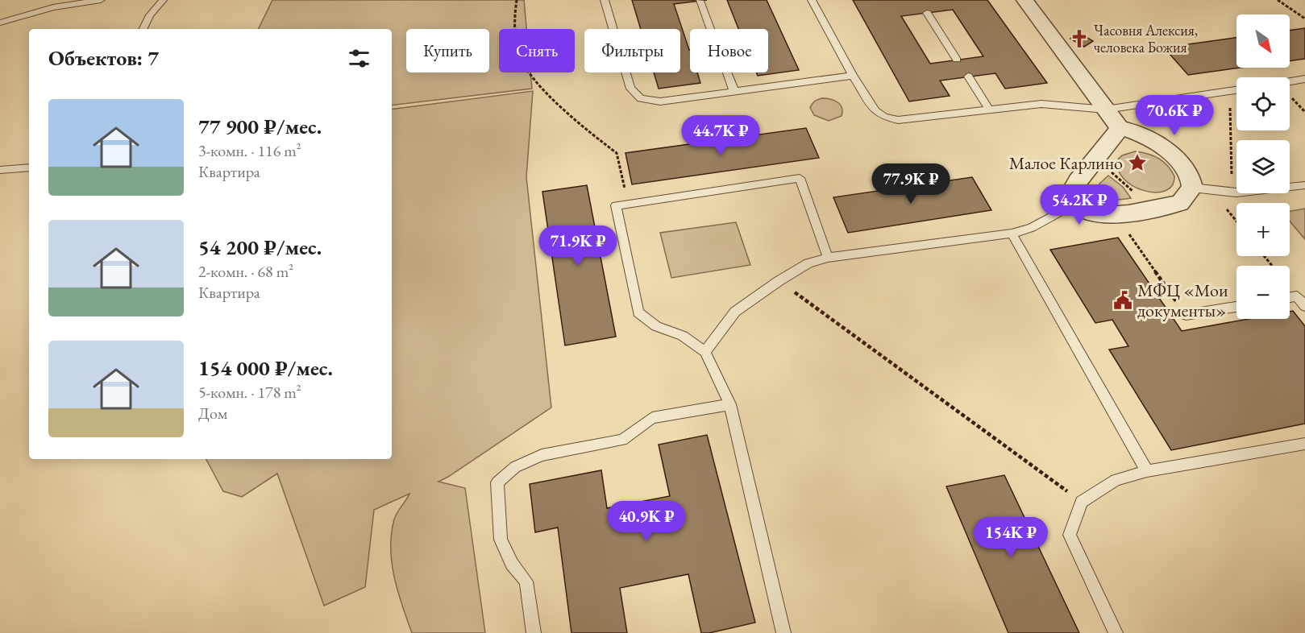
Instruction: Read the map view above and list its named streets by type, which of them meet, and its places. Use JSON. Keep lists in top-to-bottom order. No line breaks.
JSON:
{"places":{"church":["Часовня Алексия, человека Божия"],"place":["Малое Карлино"],"public building":["МФЦ «Мои документы»"]},"north":"bottom right","page":{"map_buttons":["+","−"],"chip":["Купить","Снять","Фильтры","Новое"],"heading":"Объектов: 7","list":[{"name":"77 900 ₽/мес.","note":"3-комн. · 116 m² · Квартира"},{"name":"54 200 ₽/мес.","note":"2-комн. · 68 m² · Квартира"},{"name":"154 000 ₽/мес.","note":"5-комн. · 178 m² · Дом"}],"price":["70.6K ₽","44.7K ₽","77.9K ₽","54.2K ₽","71.9K ₽","40.9K ₽","154K ₽"]}}
